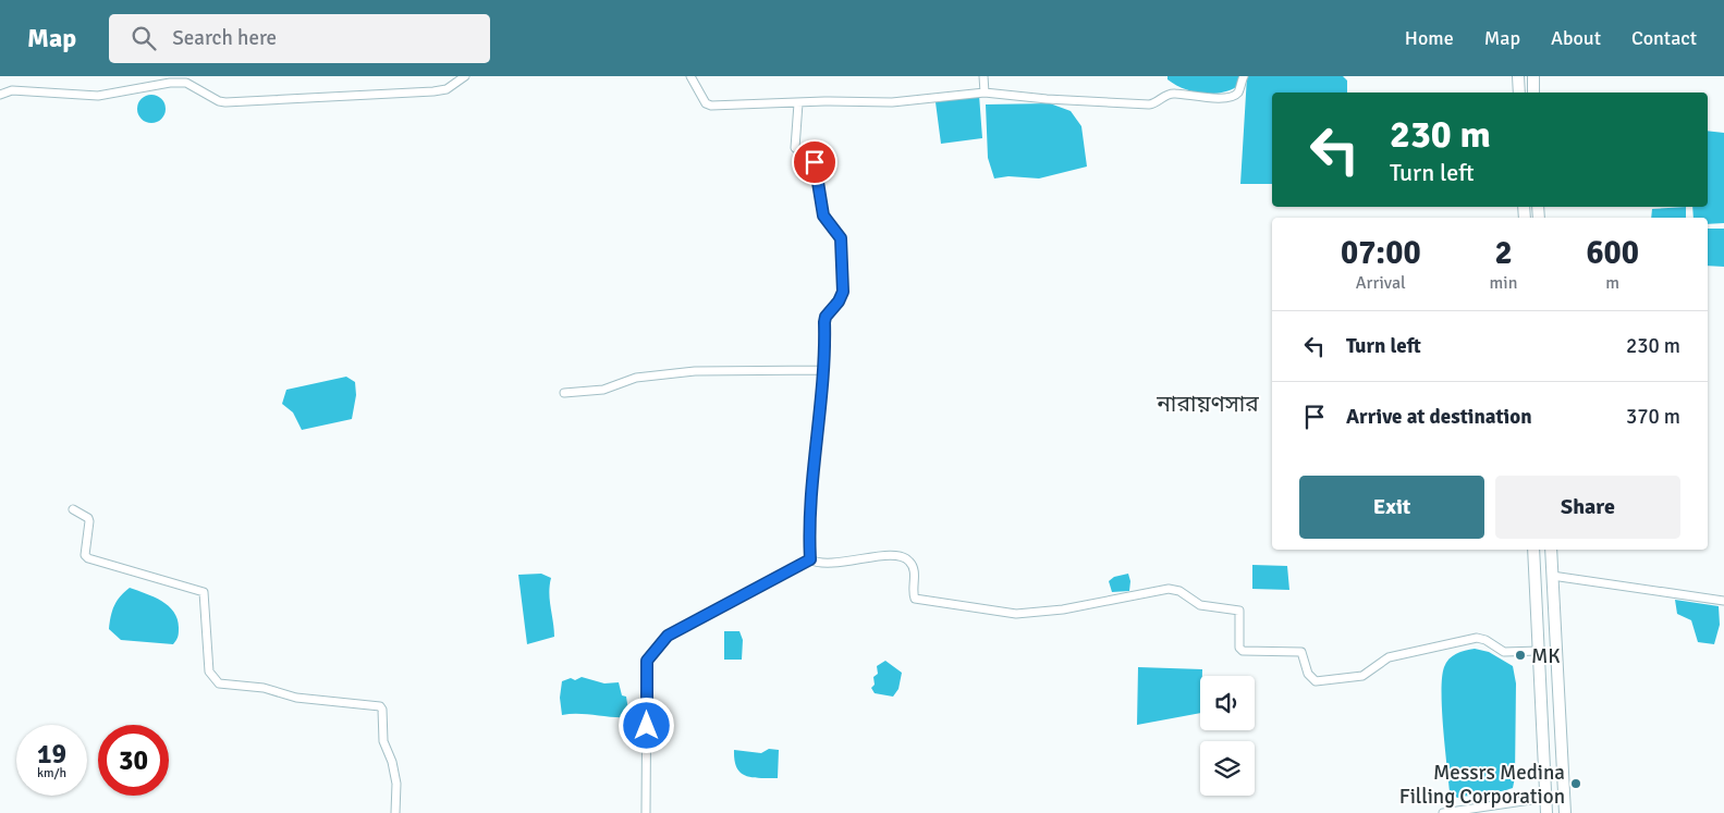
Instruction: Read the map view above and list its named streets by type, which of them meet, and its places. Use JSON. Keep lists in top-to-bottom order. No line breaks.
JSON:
{"districts":["নারায়ণসার"],"places":["MK","Messrs Medina Filling Corporation"],"page":{"header":"Map","search":"Search here","nav":["Home","Map","About","Contact"],"turn":["230 m","Turn left"],"eta":["07:00","Arrival","2","min","600","m"],"list":[{"name":"Turn left","value":"230 m"},{"name":"Arrive at destination","value":"370 m"}],"buttons":["Exit","Share"],"speed":"19 km/h","limit":"30"}}
